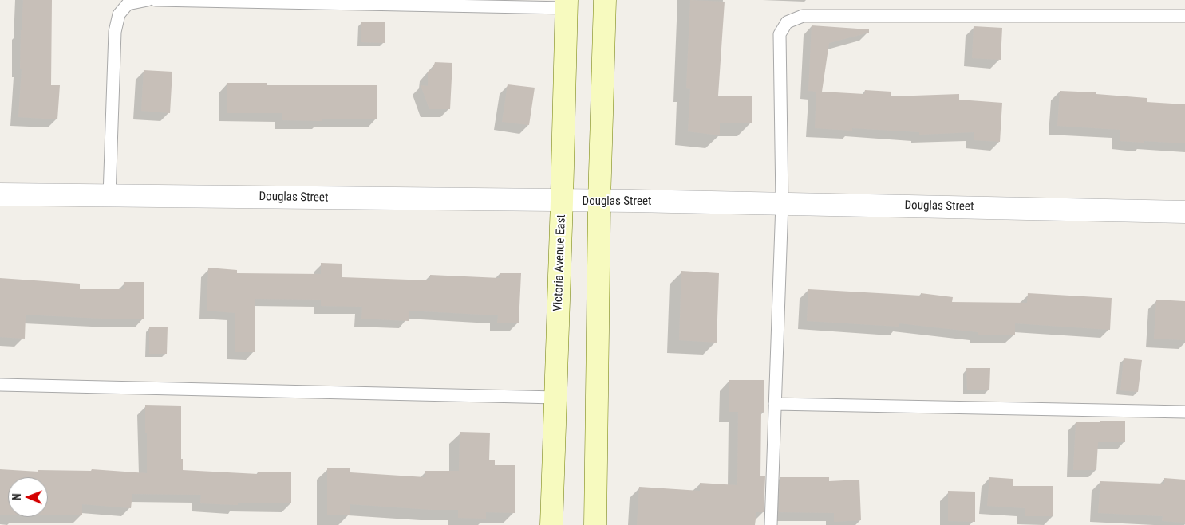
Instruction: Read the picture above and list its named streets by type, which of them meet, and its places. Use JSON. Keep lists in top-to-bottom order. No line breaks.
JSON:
{"streets":{"main road":["Victoria Avenue East"],"street":["Douglas Street"]},"crossings":[["Douglas Street","Victoria Avenue East"]],"north":"left"}
